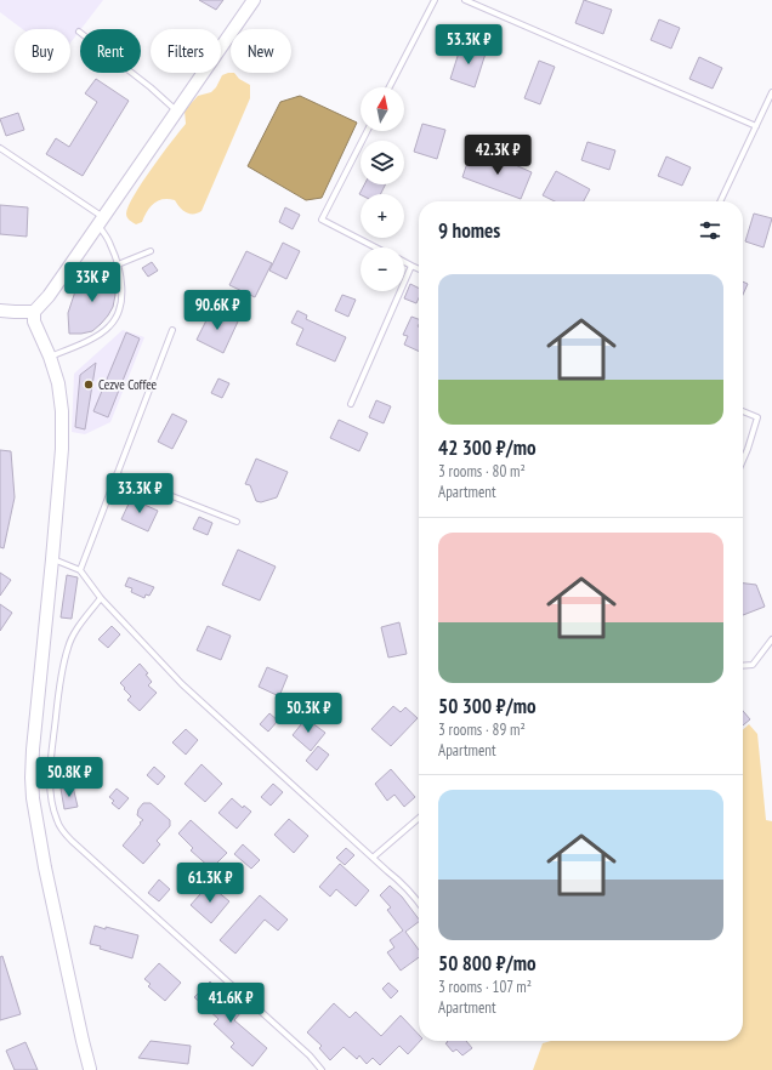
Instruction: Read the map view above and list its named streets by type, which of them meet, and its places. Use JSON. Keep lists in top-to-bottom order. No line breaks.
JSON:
{"places":["Cezve Coffee"],"north":"top","page":{"price":["53.3K ₽","42.3K ₽","33K ₽","90.6K ₽","33.3K ₽","50.3K ₽","50.8K ₽","61.3K ₽","41.6K ₽"],"chip":["Buy","Rent","Filters","New"],"map_buttons":["+","−"],"heading":"9 homes","list":[{"name":"42 300 ₽/mo","note":"3 rooms · 80 m² · Apartment"},{"name":"50 300 ₽/mo","note":"3 rooms · 89 m² · Apartment"},{"name":"50 800 ₽/mo","note":"3 rooms · 107 m² · Apartment"}]}}
